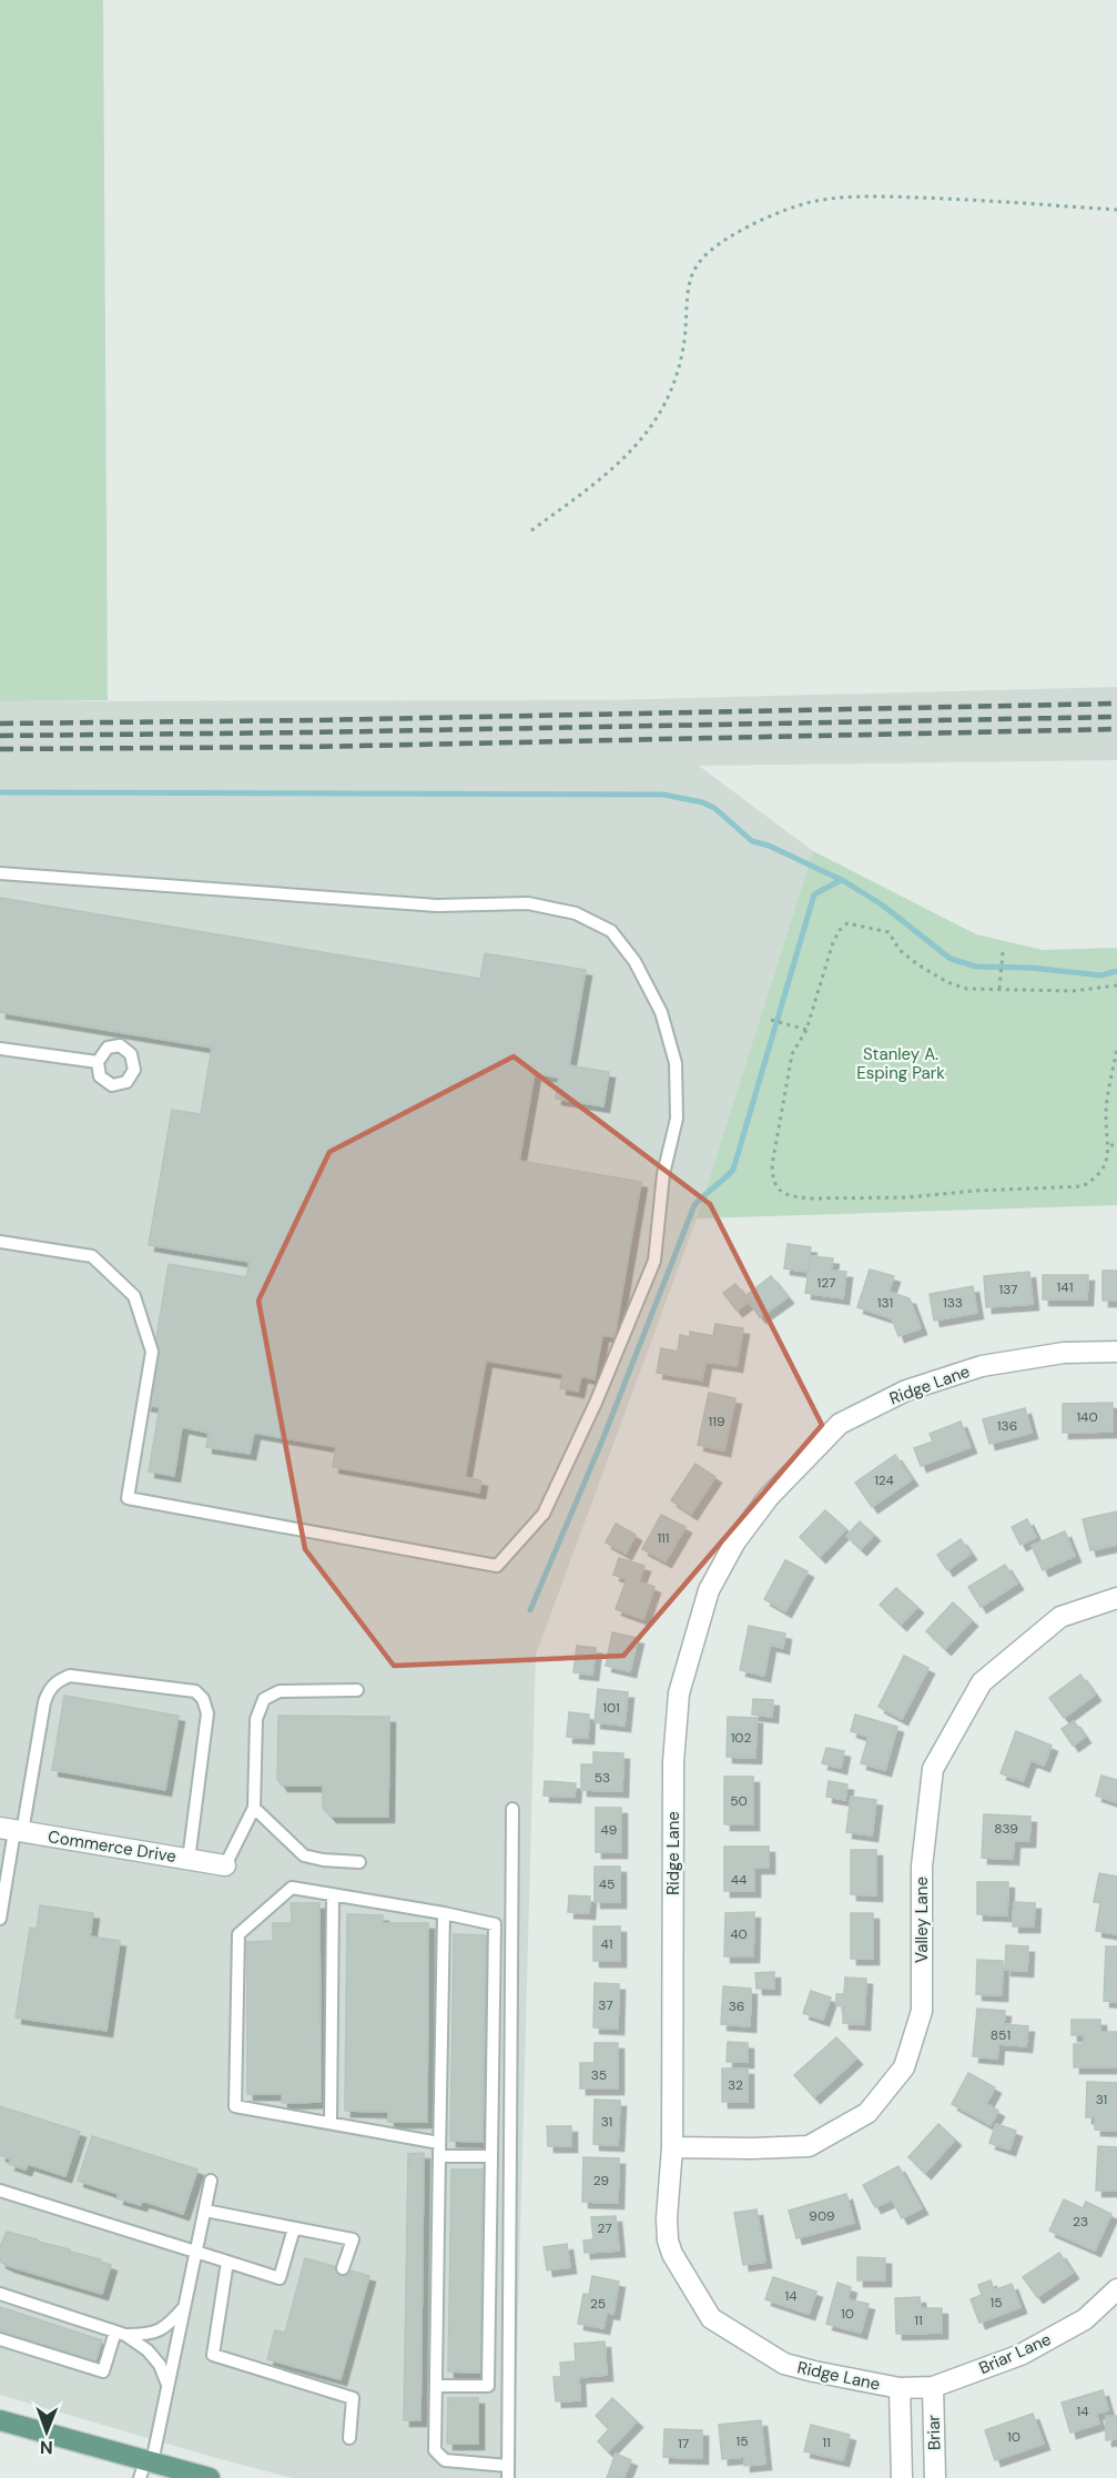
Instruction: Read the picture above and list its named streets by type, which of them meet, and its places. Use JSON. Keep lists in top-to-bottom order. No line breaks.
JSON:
{"streets":{"street":["Ridge Lane","Commerce Drive","Valley Lane","Briar Lane","Briar"]},"crossings":[["Ridge Lane","Valley Lane"],["Ridge Lane","Briar Lane"],["Briar Lane","Briar"]],"parks":["Stanley A. Esping Park"],"house_numbers":["127","141","137","131","133","140","119","136","124","111","101","102","53","50","839","49","44","45","40","41","37","36","851","35","32","31","31","29","909","23","27","14","15","25","10","11","14","10","15","11","17"],"north":"bottom"}
